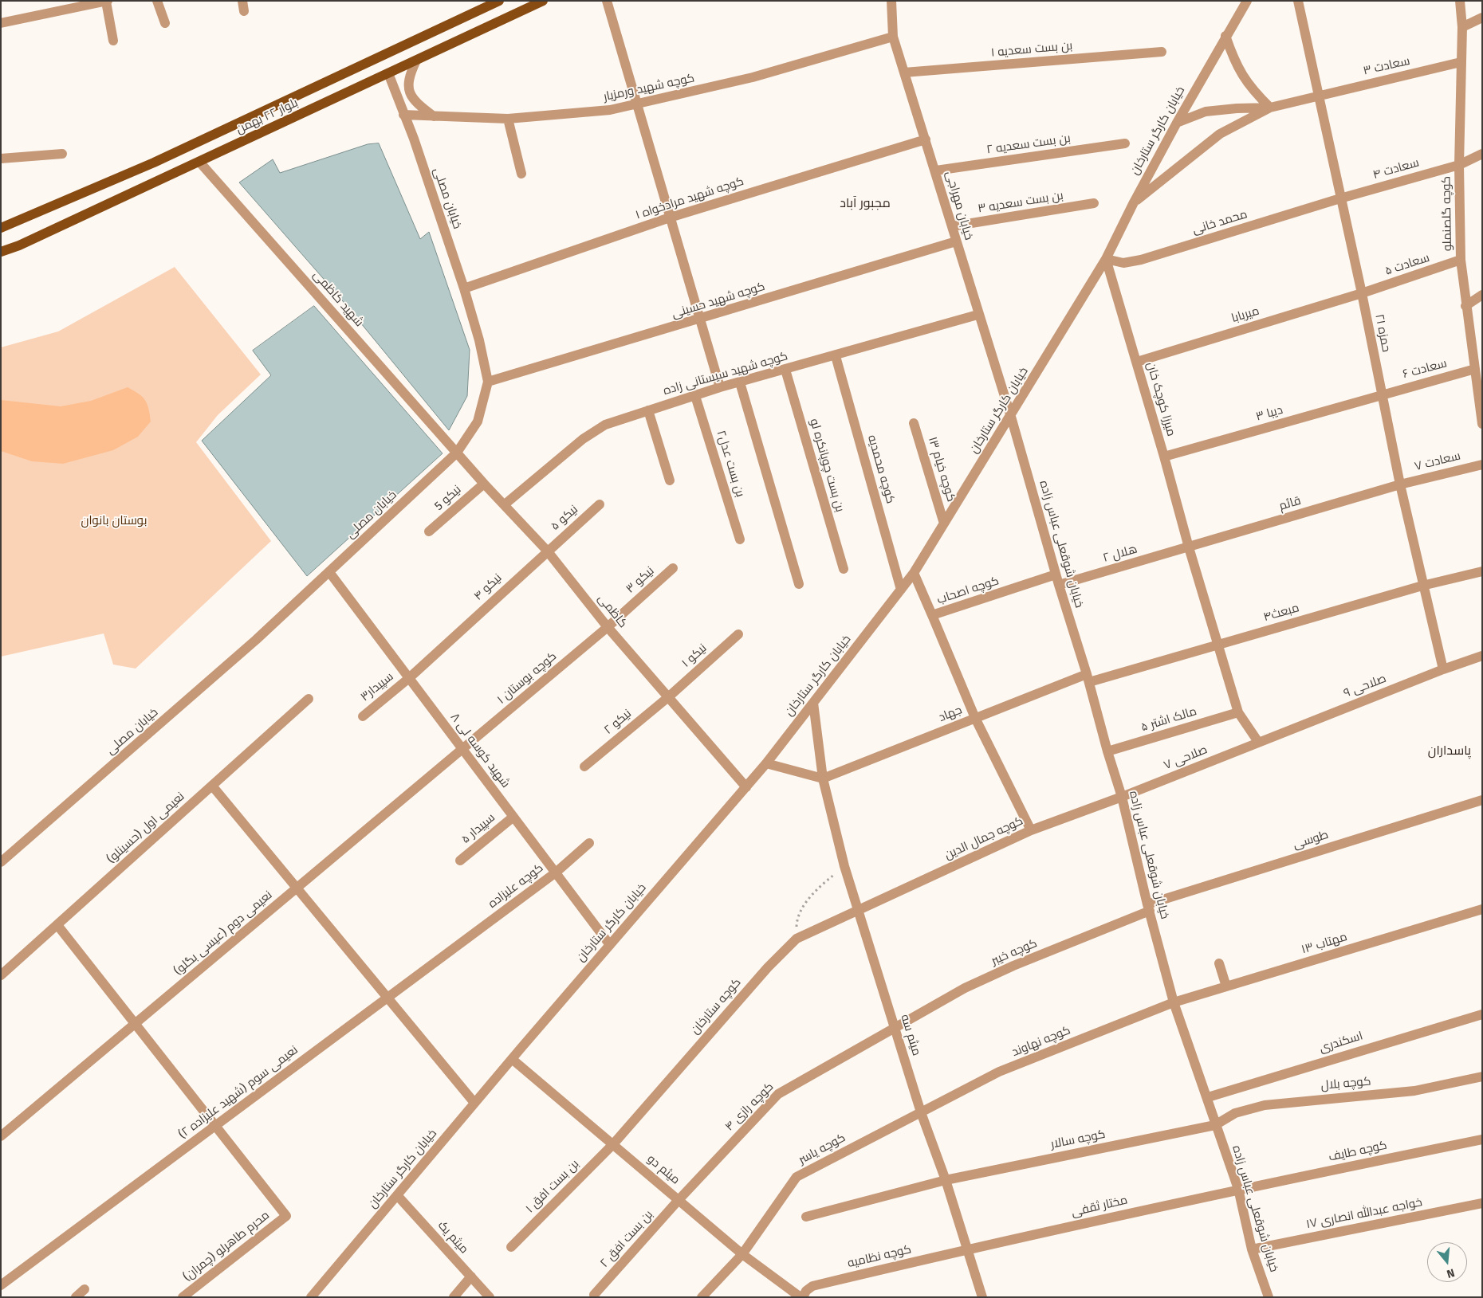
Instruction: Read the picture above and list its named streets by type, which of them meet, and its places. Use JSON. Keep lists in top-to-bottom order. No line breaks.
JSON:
{"streets":{"main road":["بلوار ۲۲ بهمن"],"street":["بن بست سعدیه ۱","سعادت ۳","کوچه شهید ورمزیار","خیابان کارگر ستارخان","بن بست سعدیه ۲","سعادت ۴","خیابان مصلی","۱ کوچه شهید مرادخواه","بن بست سعدیه ۳","خیابان مهراجی","کوچه گلصنملو","محمد خانی","سعادت ۵","شهید کاظمی","کوچه شهید حسینی","میربابا","حمزه ۲۱","سعادت ۶","کوچه شهید سیستانی زاده","میرزا کوچک خان","دیبا ۳","سعادت ۷","بن بست عدل۲","بن بست چوپانکره لو","کوچه محمدیه","کوچه خیام ۱۳","نیکو 5","قائم","نیکو ۵","خیابان شوقعلی عباس زاده","هلال ۲","نیکو ۳","نیکو ۴","کوچه اصحاب","کاظمی","مبعث۴","نیکو ۱","کوچه بوستان ۱","صلاحی ۹","سپیدار۳","جهاد","مالک اشتر ۵","نیکو ۲","شهید کوسه لی ۸","صلاحی ۷","نعیمی اول (حسینلو)","سپیدار ۵","کوچه جمال الدین","طوسی","کوچه علیزاده","نعیمی دوم (عیسی بگلو)","مهتاب ۱۳","کوچه خیبر","کوچه ستارخان","میثم سه","کوچه نهاوند","اسکندری","کوچه بلال","نعیمی سوم (شهید علیزاده ۲)","کوچه رازی ۴","کوچه سالار","کوچه یاسر","کوچه طایف","میثم دو","بن بست افق ۱","مختار ثقفی","خواجه عبدالله انصاری ۱۷","میثم یک","بن بست افق ۲","محرم طاهرلو (چمران)","کوچه نظامیه"]},"crossings":[["بن بست سعدیه ۱","خیابان مهراجی"],["سعادت ۳","کوچه گلصنملو"],["سعادت ۳","حمزه ۲۱"],["کوچه شهید ورمزیار","خیابان مصلی"],["کوچه شهید ورمزیار","خیابان مهراجی"],["بلوار ۲۲ بهمن","خیابان مصلی"],["بلوار ۲۲ بهمن","شهید کاظمی"],["خیابان کارگر ستارخان","خیابان مهراجی"],["خیابان کارگر ستارخان","محمد خانی"],["خیابان کارگر ستارخان","میرزا کوچک خان"],["خیابان کارگر ستارخان","کوچه محمدیه"],["خیابان کارگر ستارخان","کوچه خیام ۱۳"],["خیابان کارگر ستارخان","خیابان شوقعلی عباس زاده"],["خیابان کارگر ستارخان","کوچه اصحاب"],["خیابان کارگر ستارخان","کاظمی"],["خیابان کارگر ستارخان","شهید کوسه لی ۸"],["خیابان کارگر ستارخان","میثم سه"],["خیابان کارگر ستارخان","میثم دو"],["خیابان کارگر ستارخان","میثم یک"],["بن بست سعدیه ۲","خیابان مهراجی"],["سعادت ۴","کوچه گلصنملو"],["سعادت ۴","محمد خانی"],["سعادت ۴","حمزه ۲۱"],["خیابان مصلی","۱ کوچه شهید مرادخواه"],["خیابان مصلی","شهید کاظمی"],["خیابان مصلی","کوچه شهید حسینی"],["خیابان مصلی","کاظمی"],["خیابان مصلی","شهید کوسه لی ۸"],["۱ کوچه شهید مرادخواه","خیابان مهراجی"],["بن بست سعدیه ۳","خیابان مهراجی"],["خیابان مهراجی","کوچه شهید حسینی"],["خیابان مهراجی","کوچه شهید سیستانی زاده"],["خیابان مهراجی","خیابان شوقعلی عباس زاده"],["کوچه گلصنملو","سعادت ۵"],["کوچه گلصنملو","سعادت ۶"],["محمد خانی","حمزه ۲۱"],["محمد خانی","میرزا کوچک خان"],["سعادت ۵","میربابا"],["سعادت ۵","حمزه ۲۱"],["شهید کاظمی","کاظمی"],["میربابا","حمزه ۲۱"],["میربابا","میرزا کوچک خان"],["حمزه ۲۱","سعادت ۶"],["حمزه ۲۱","دیبا ۳"],["حمزه ۲۱","سعادت ۷"],["حمزه ۲۱","قائم"],["حمزه ۲۱","مبعث۴"],["حمزه ۲۱","صلاحی ۹"],["سعادت ۶","دیبا ۳"],["کوچه شهید سیستانی زاده","بن بست عدل۲"],["کوچه شهید سیستانی زاده","بن بست چوپانکره لو"],["کوچه شهید سیستانی زاده","کوچه محمدیه"],["کوچه شهید سیستانی زاده","کاظمی"],["میرزا کوچک خان","دیبا ۳"],["میرزا کوچک خان","قائم"],["میرزا کوچک خان","هلال ۲"],["میرزا کوچک خان","مبعث۴"],["میرزا کوچک خان","صلاحی ۹"],["میرزا کوچک خان","مالک اشتر ۵"],["میرزا کوچک خان","صلاحی ۷"],["سعادت ۷","قائم"],["نیکو 5","کاظمی"],["قائم","هلال ۲"],["نیکو ۵","نیکو ۴"],["نیکو ۵","کاظمی"],["خیابان شوقعلی عباس زاده","هلال ۲"],["خیابان شوقعلی عباس زاده","کوچه اصحاب"],["خیابان شوقعلی عباس زاده","مبعث۴"],["خیابان شوقعلی عباس زاده","جهاد"],["خیابان شوقعلی عباس زاده","مالک اشتر ۵"],["خیابان شوقعلی عباس زاده","صلاحی ۷"],["خیابان شوقعلی عباس زاده","کوچه جمال الدین"],["خیابان شوقعلی عباس زاده","طوسی"],["خیابان شوقعلی عباس زاده","مهتاب ۱۳"],["خیابان شوقعلی عباس زاده","کوچه خیبر"],["خیابان شوقعلی عباس زاده","کوچه نهاوند"],["خیابان شوقعلی عباس زاده","اسکندری"],["خیابان شوقعلی عباس زاده","کوچه بلال"],["خیابان شوقعلی عباس زاده","کوچه سالار"],["خیابان شوقعلی عباس زاده","کوچه طایف"],["خیابان شوقعلی عباس زاده","مختار ثقفی"],["خیابان شوقعلی عباس زاده","خواجه عبدالله انصاری ۱۷"],["نیکو ۳","کاظمی"],["نیکو ۳","کوچه بوستان ۱"],["نیکو ۴","کاظمی"],["نیکو ۴","سپیدار۳"],["نیکو ۴","شهید کوسه لی ۸"],["کاظمی","نیکو ۱"],["کاظمی","کوچه بوستان ۱"],["کاظمی","نیکو ۲"],["مبعث۴","جهاد"],["نیکو ۱","نیکو ۲"],["کوچه بوستان ۱","شهید کوسه لی ۸"],["کوچه بوستان ۱","نعیمی دوم (عیسی بگلو)"],["صلاحی ۹","صلاحی ۷"],["سپیدار۳","شهید کوسه لی ۸"],["جهاد","میثم سه"],["شهید کوسه لی ۸","سپیدار ۵"],["شهید کوسه لی ۸","کوچه علیزاده"],["شهید کوسه لی ۸","نعیمی دوم (عیسی بگلو)"],["صلاحی ۷","کوچه جمال الدین"],["کوچه جمال الدین","کوچه ستارخان"],["کوچه جمال الدین","میثم سه"],["طوسی","کوچه خیبر"],["کوچه علیزاده","نعیمی سوم (شهید علیزاده ۲)"],["مهتاب ۱۳","کوچه نهاوند"],["کوچه خیبر","میثم سه"],["کوچه خیبر","کوچه رازی ۴"],["کوچه ستارخان","میثم سه"],["کوچه ستارخان","میثم دو"],["کوچه ستارخان","بن بست افق ۱"],["میثم سه","کوچه نهاوند"],["میثم سه","کوچه رازی ۴"],["میثم سه","کوچه سالار"],["میثم سه","کوچه یاسر"],["میثم سه","مختار ثقفی"],["میثم سه","کوچه نظامیه"],["کوچه نهاوند","کوچه یاسر"],["کوچه بلال","کوچه سالار"],["نعیمی سوم (شهید علیزاده ۲)","محرم طاهرلو (چمران)"],["کوچه رازی ۴","میثم دو"],["کوچه رازی ۴","بن بست افق ۲"],["کوچه یاسر","میثم دو"],["کوچه طایف","مختار ثقفی"],["میثم دو","بن بست افق ۱"],["میثم دو","بن بست افق ۲"],["میثم دو","کوچه نظامیه"],["مختار ثقفی","کوچه نظامیه"]],"districts":["مجبور آباد","پاسداران"],"parks":["بوستان بانوان"],"north":"bottom"}
